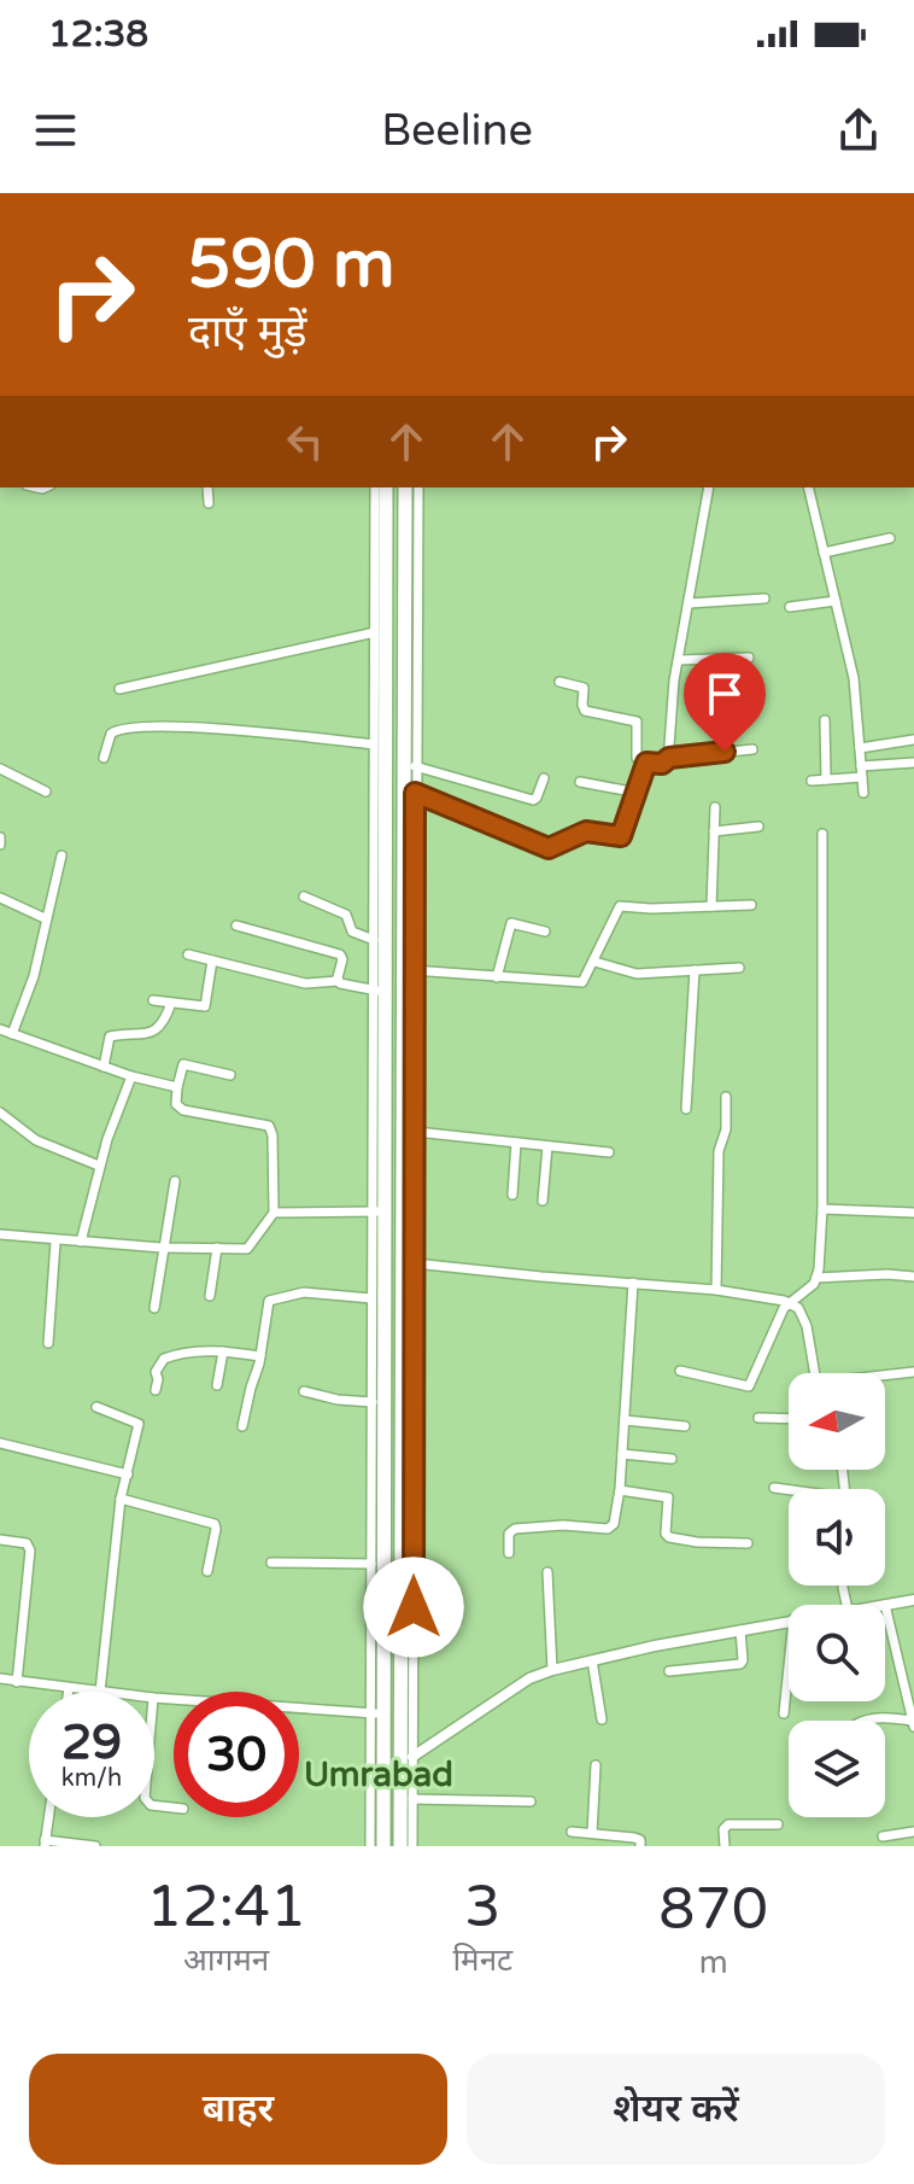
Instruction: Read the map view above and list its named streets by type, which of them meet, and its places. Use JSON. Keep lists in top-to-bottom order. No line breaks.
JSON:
{"districts":["Umrabad"],"north":"left","page":{"status":"12:38","header":"Beeline","turn":["590 m","दाएँ मुड़ें"],"speed":"29 km/h","limit":"30","eta":["12:41","आगमन","3","मिनट","870","m"],"buttons":["बाहर","शेयर करें"]}}
